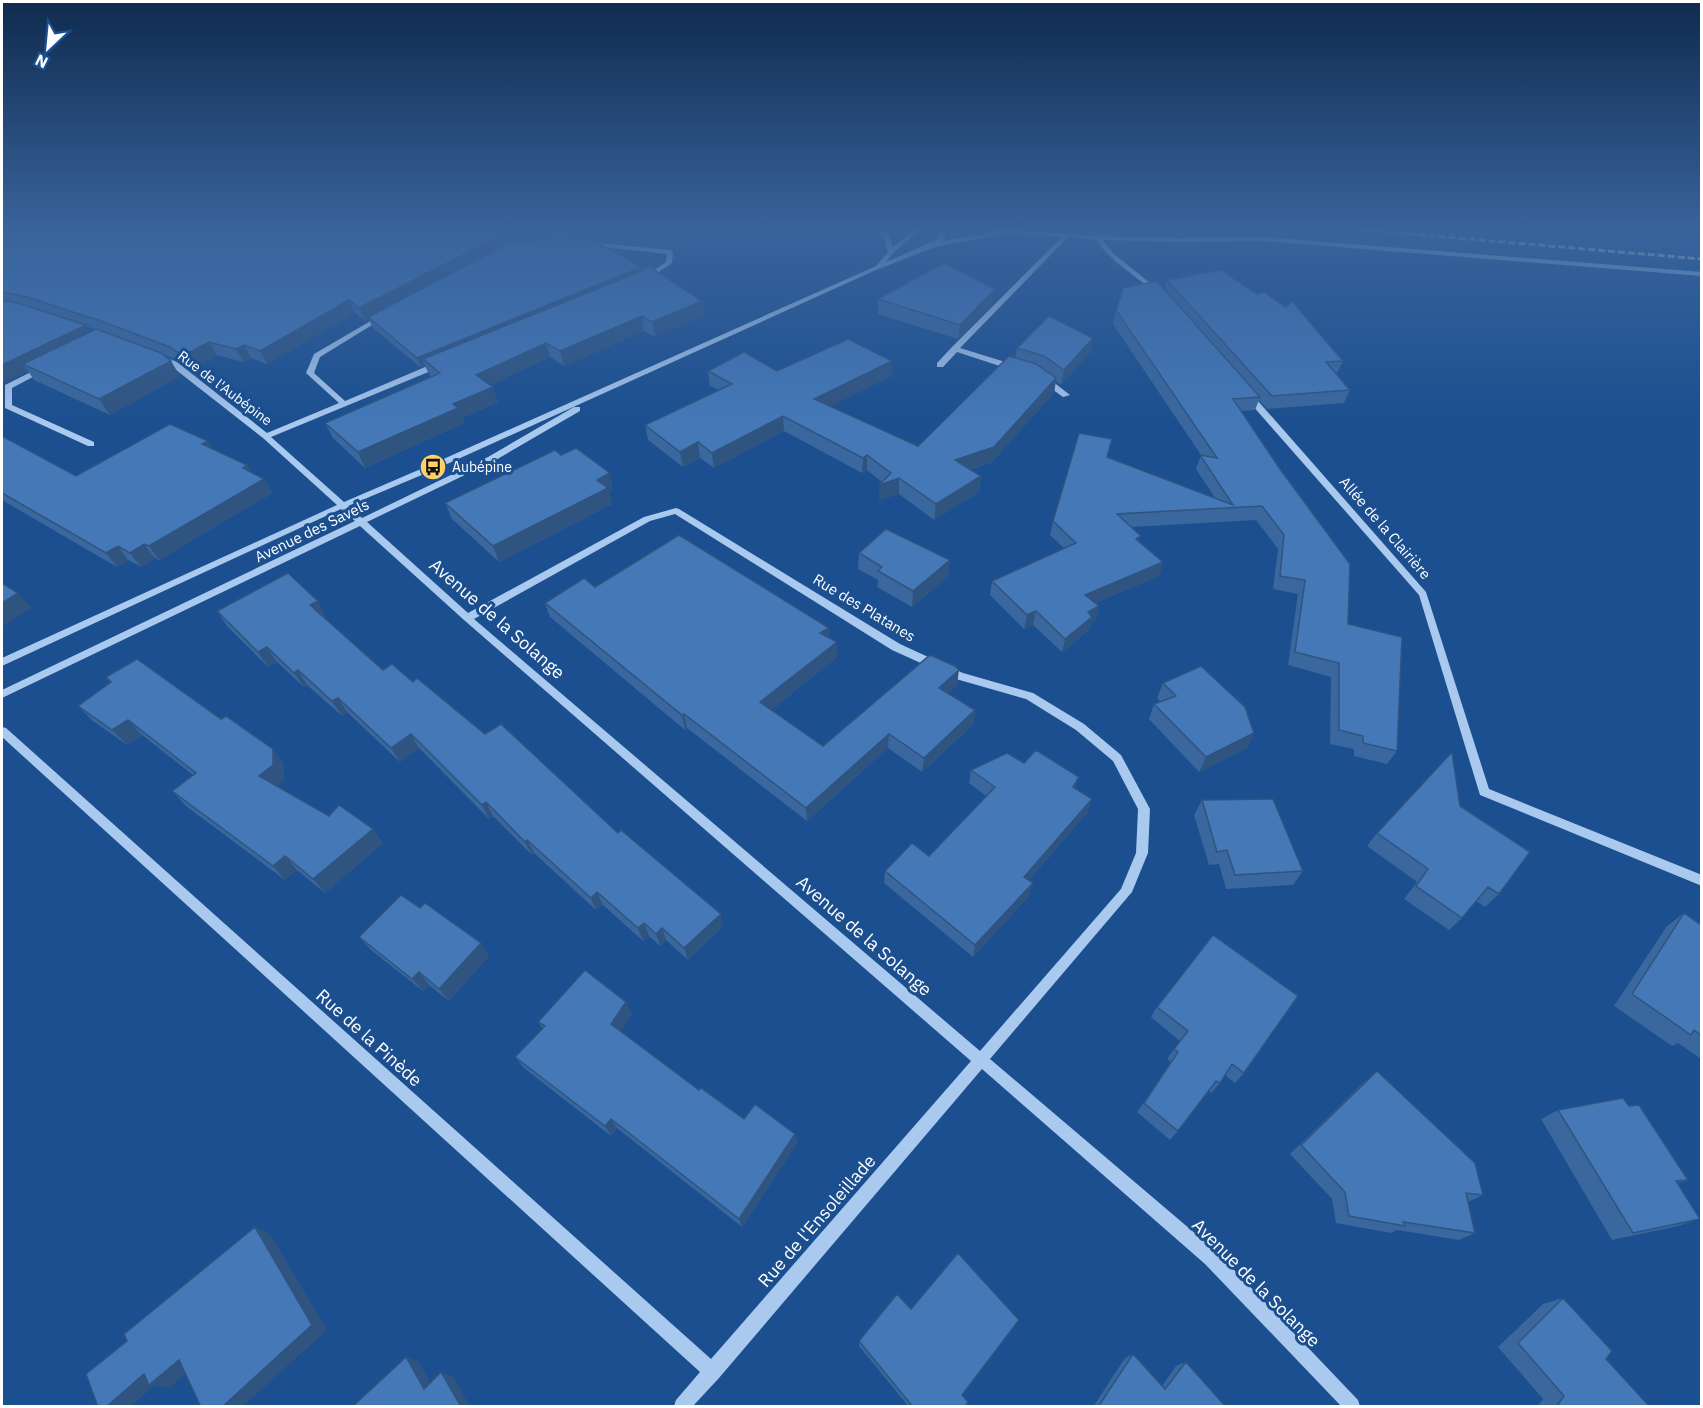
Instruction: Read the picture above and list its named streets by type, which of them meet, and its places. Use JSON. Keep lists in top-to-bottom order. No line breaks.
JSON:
{"streets":{"street":["Rue de l'Aubépine","Allée de la Clairière","Avenue des Savels","Rue des Platanes","Avenue de la Solange","Rue de la Pinède","Rue de l'Ensoleillade"]},"crossings":[["Rue de l'Aubépine","Avenue des Savels"],["Rue de l'Aubépine","Avenue de la Solange"],["Avenue des Savels","Avenue de la Solange"],["Rue des Platanes","Avenue de la Solange"],["Rue des Platanes","Rue de l'Ensoleillade"],["Avenue de la Solange","Rue de l'Ensoleillade"],["Rue de la Pinède","Rue de l'Ensoleillade"]],"places":{"bus stop":["Aubépine"]},"north":"bottom left"}
